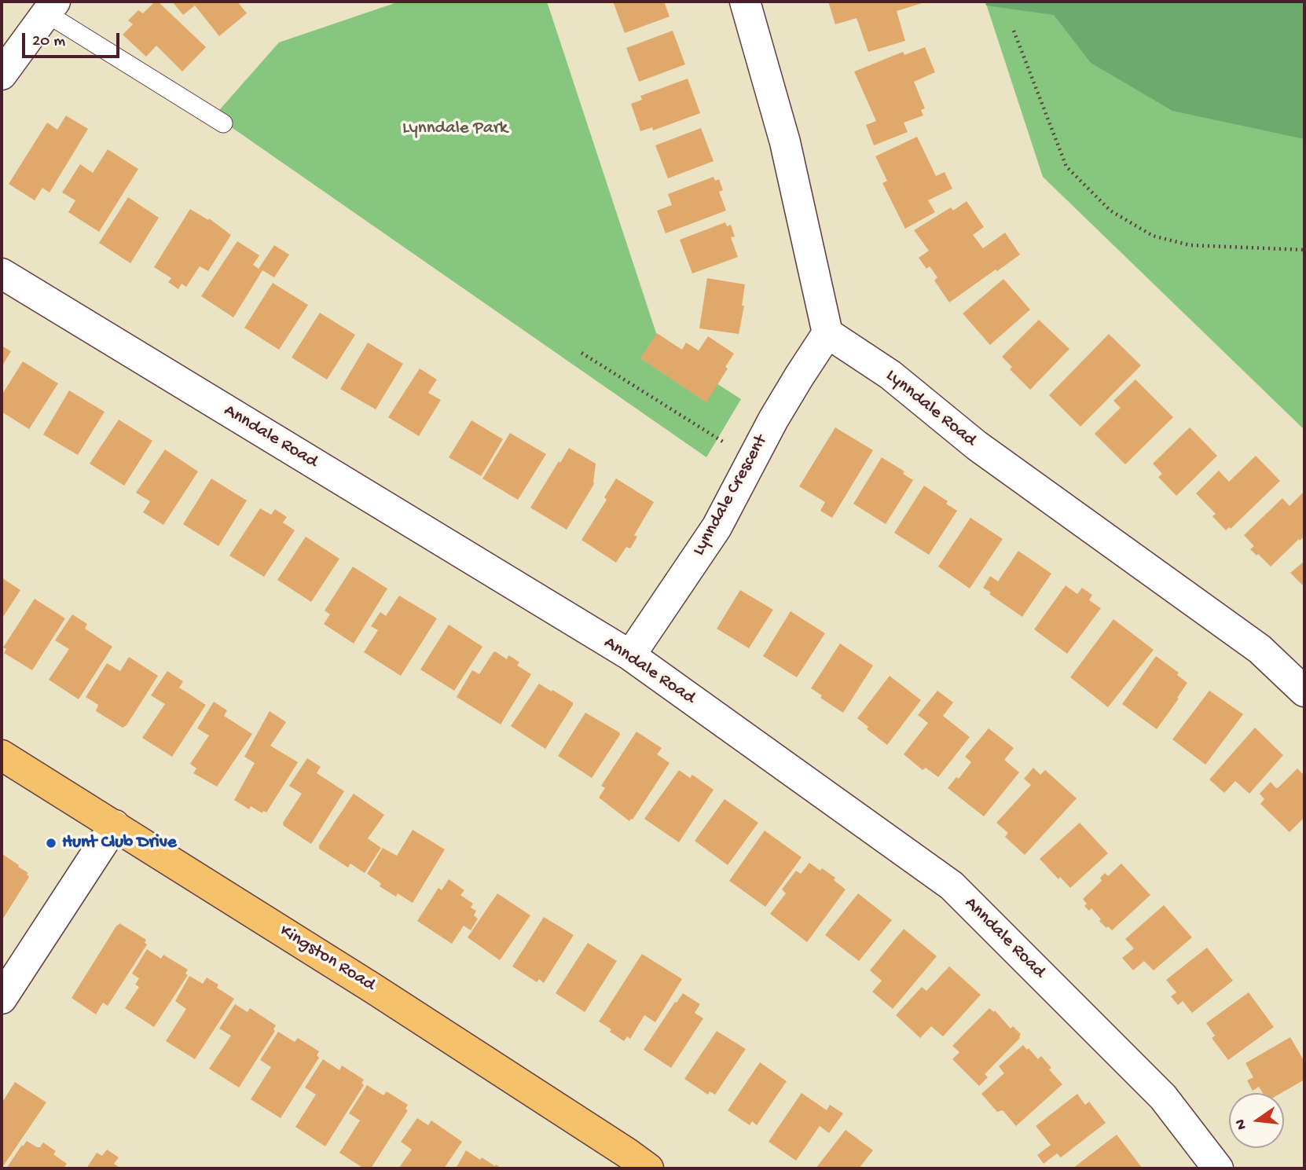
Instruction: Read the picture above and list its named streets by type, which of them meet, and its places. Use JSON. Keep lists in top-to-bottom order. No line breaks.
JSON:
{"streets":{"main road":["Kingston Road"],"street":["Lynndale Road","Anndale Road","Lynndale Crescent"]},"crossings":[["Lynndale Road","Lynndale Crescent"],["Anndale Road","Lynndale Crescent"]],"parks":["Lynndale Park"],"places":["Hunt Club Drive"],"scale_bar":"20 m","north":"left"}
